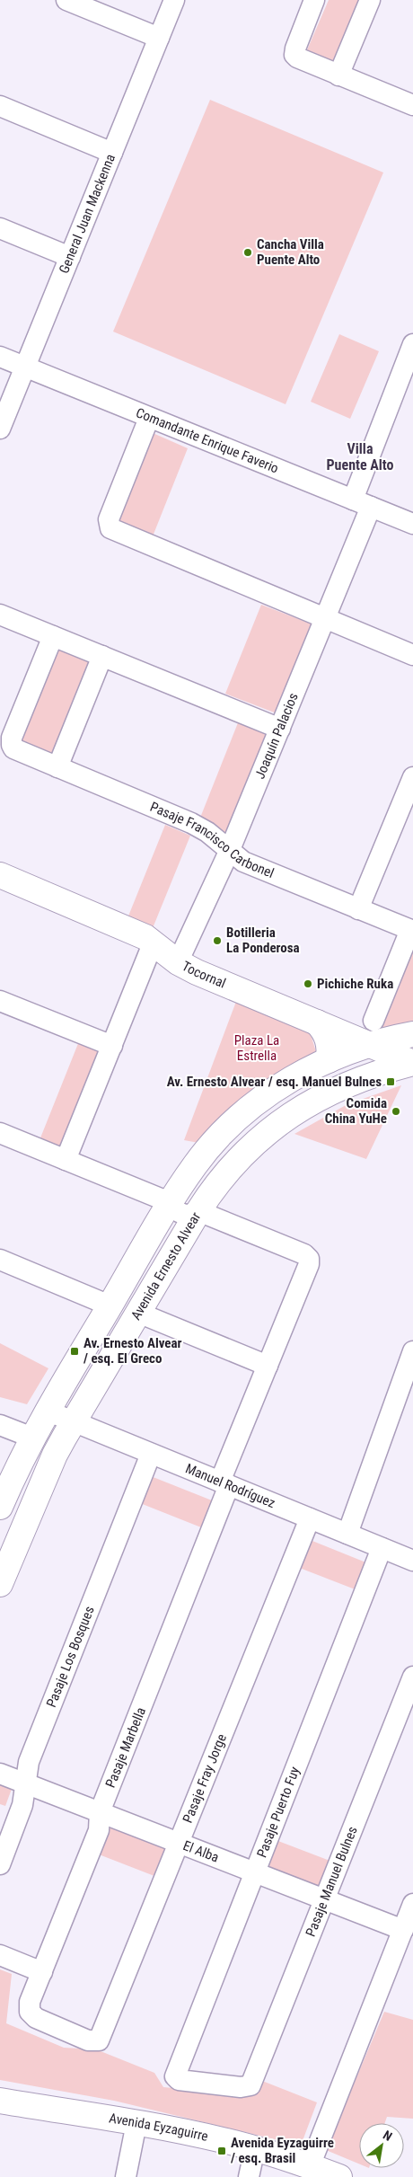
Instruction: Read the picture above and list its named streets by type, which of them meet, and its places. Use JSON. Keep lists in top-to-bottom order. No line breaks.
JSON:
{"streets":{"main road":["Tocornal","Avenida Ernesto Alvear","Avenida Eyzaguirre"],"street":["General Juan Mackenna","Comandante Enrique Faverio","Joaquín Palacios","Pasaje Francisco Carbonel","Manuel Rodríguez","Pasaje Los Bosques","Pasaje Marbella","Pasaje Fray Jorge","Pasaje Puerto Fuy","El Alba","Pasaje Manuel Bulnes"]},"crossings":[["General Juan Mackenna","Comandante Enrique Faverio"],["Comandante Enrique Faverio","Joaquín Palacios"],["Joaquín Palacios","Pasaje Francisco Carbonel"],["Joaquín Palacios","Tocornal"],["Tocornal","Avenida Ernesto Alvear"],["Avenida Ernesto Alvear","Manuel Rodríguez"],["Avenida Ernesto Alvear","Pasaje Marbella"],["Manuel Rodríguez","Pasaje Los Bosques"],["Manuel Rodríguez","Pasaje Marbella"],["Manuel Rodríguez","Pasaje Fray Jorge"],["Manuel Rodríguez","Pasaje Puerto Fuy"],["Pasaje Los Bosques","El Alba"],["Pasaje Marbella","Pasaje Fray Jorge"],["Pasaje Marbella","El Alba"],["Pasaje Fray Jorge","El Alba"],["Pasaje Puerto Fuy","El Alba"],["Pasaje Puerto Fuy","Pasaje Manuel Bulnes"],["El Alba","Pasaje Manuel Bulnes"]],"districts":["Villa Puente Alto"],"parks":["Plaza La Estrella"],"places":{"other":["Cancha Villa Puente Alto","Botilleria La Ponderosa","Pichiche Ruka","Comida China YuHe"],"transit":["Av. Ernesto Alvear / esq. Manuel Bulnes","Av. Ernesto Alvear / esq. El Greco","Avenida Eyzaguirre / esq. Brasil"]},"north":"top right"}
